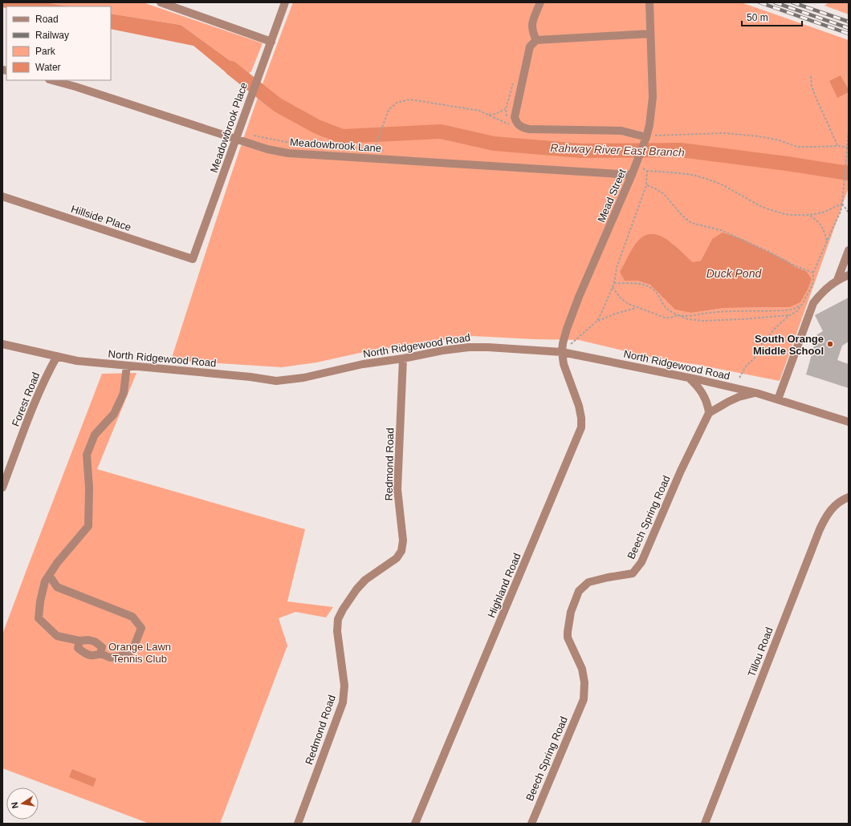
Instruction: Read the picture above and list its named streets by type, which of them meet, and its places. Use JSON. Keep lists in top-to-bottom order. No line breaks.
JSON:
{"streets":{"street":["Meadowbrook Place","Meadowbrook Lane","Mead Street","Hillside Place","North Ridgewood Road","Forest Road","Redmond Road","Beech Spring Road","Highland Road","Tillou Road"]},"crossings":[["Meadowbrook Place","Meadowbrook Lane"],["Meadowbrook Place","Hillside Place"],["Meadowbrook Lane","Mead Street"],["Mead Street","North Ridgewood Road"],["Mead Street","Highland Road"],["North Ridgewood Road","Forest Road"],["North Ridgewood Road","Redmond Road"],["North Ridgewood Road","Highland Road"]],"water":["Rahway River East Branch","Duck Pond"],"parks":["Orange Lawn Tennis Club"],"places":["South Orange Middle School"],"legend":["Road","Railway","Park","Water"],"scale_bar":"50 m","north":"left"}
